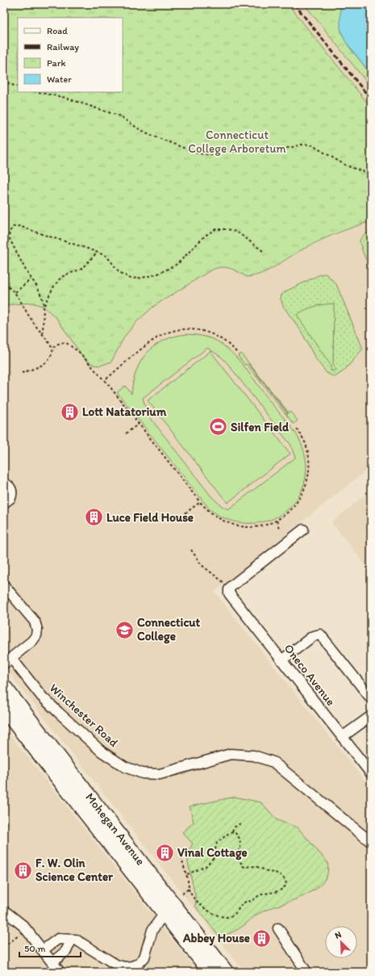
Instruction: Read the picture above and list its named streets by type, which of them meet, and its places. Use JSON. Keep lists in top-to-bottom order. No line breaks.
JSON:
{"streets":{"highway":["Mohegan Avenue"],"street":["Oneco Avenue","Winchester Road"]},"parks":["Connecticut College Arboretum"],"places":{"building":["Lott Natatorium","Luce Field House","Vinal Cottage","F. W. Olin Science Center","Abbey House"],"sports":["Silfen Field"],"school or university":["Connecticut College"]},"legend":["Road","Railway","Park","Water"],"scale_bar":"50 m","north":"top left"}
